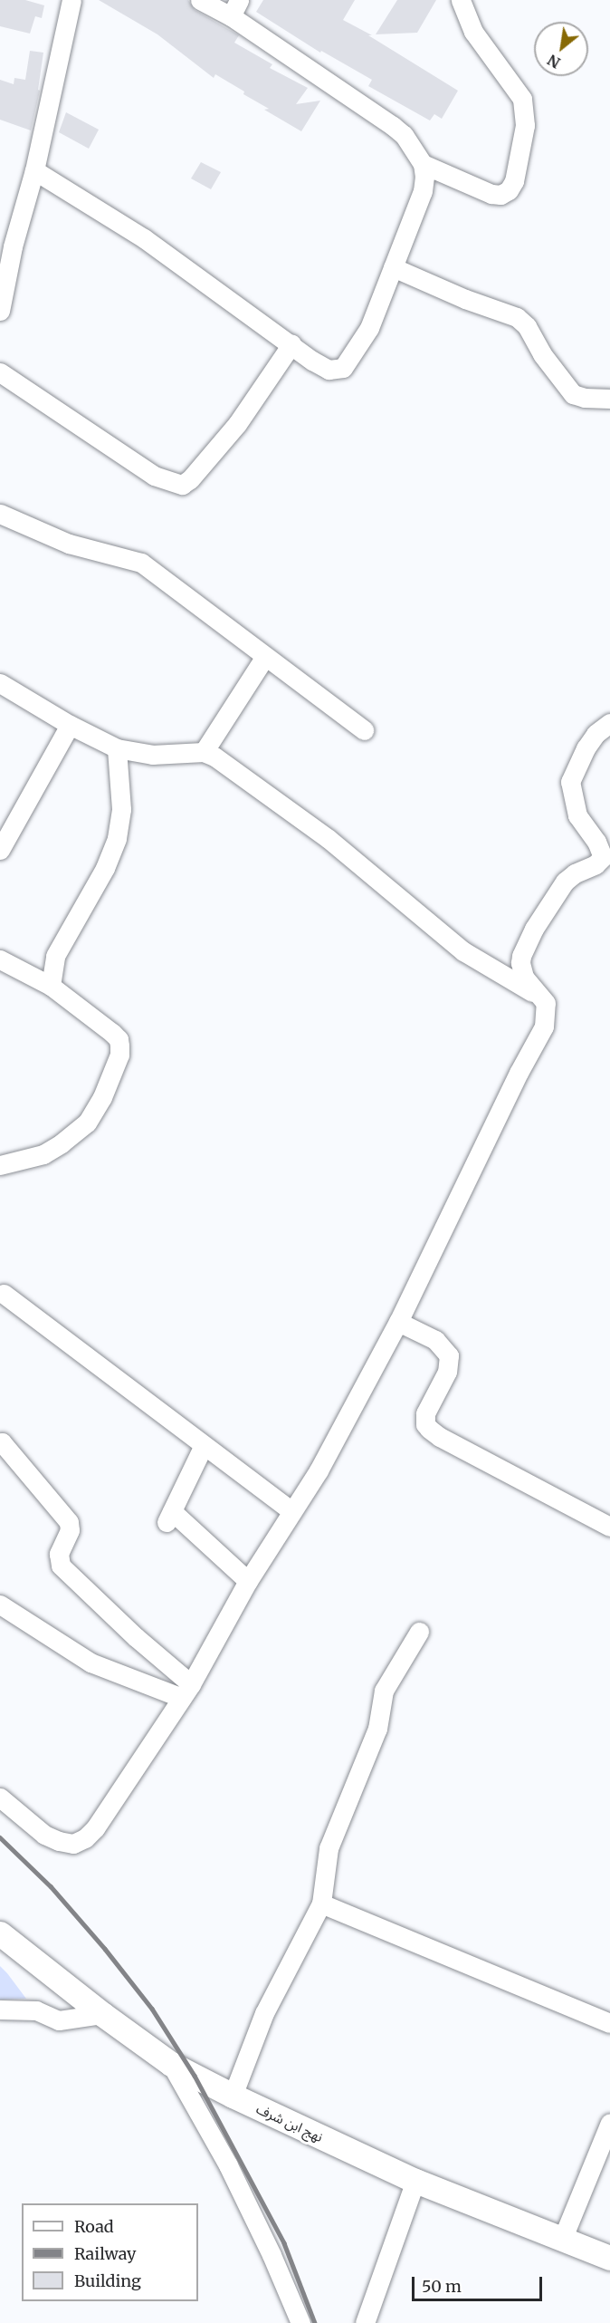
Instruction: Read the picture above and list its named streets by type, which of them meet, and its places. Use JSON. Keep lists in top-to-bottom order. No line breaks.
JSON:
{"streets":{"main road":["نهج ابن شرف"]},"legend":["Road","Railway","Building"],"scale_bar":"50 m","north":"bottom left"}
